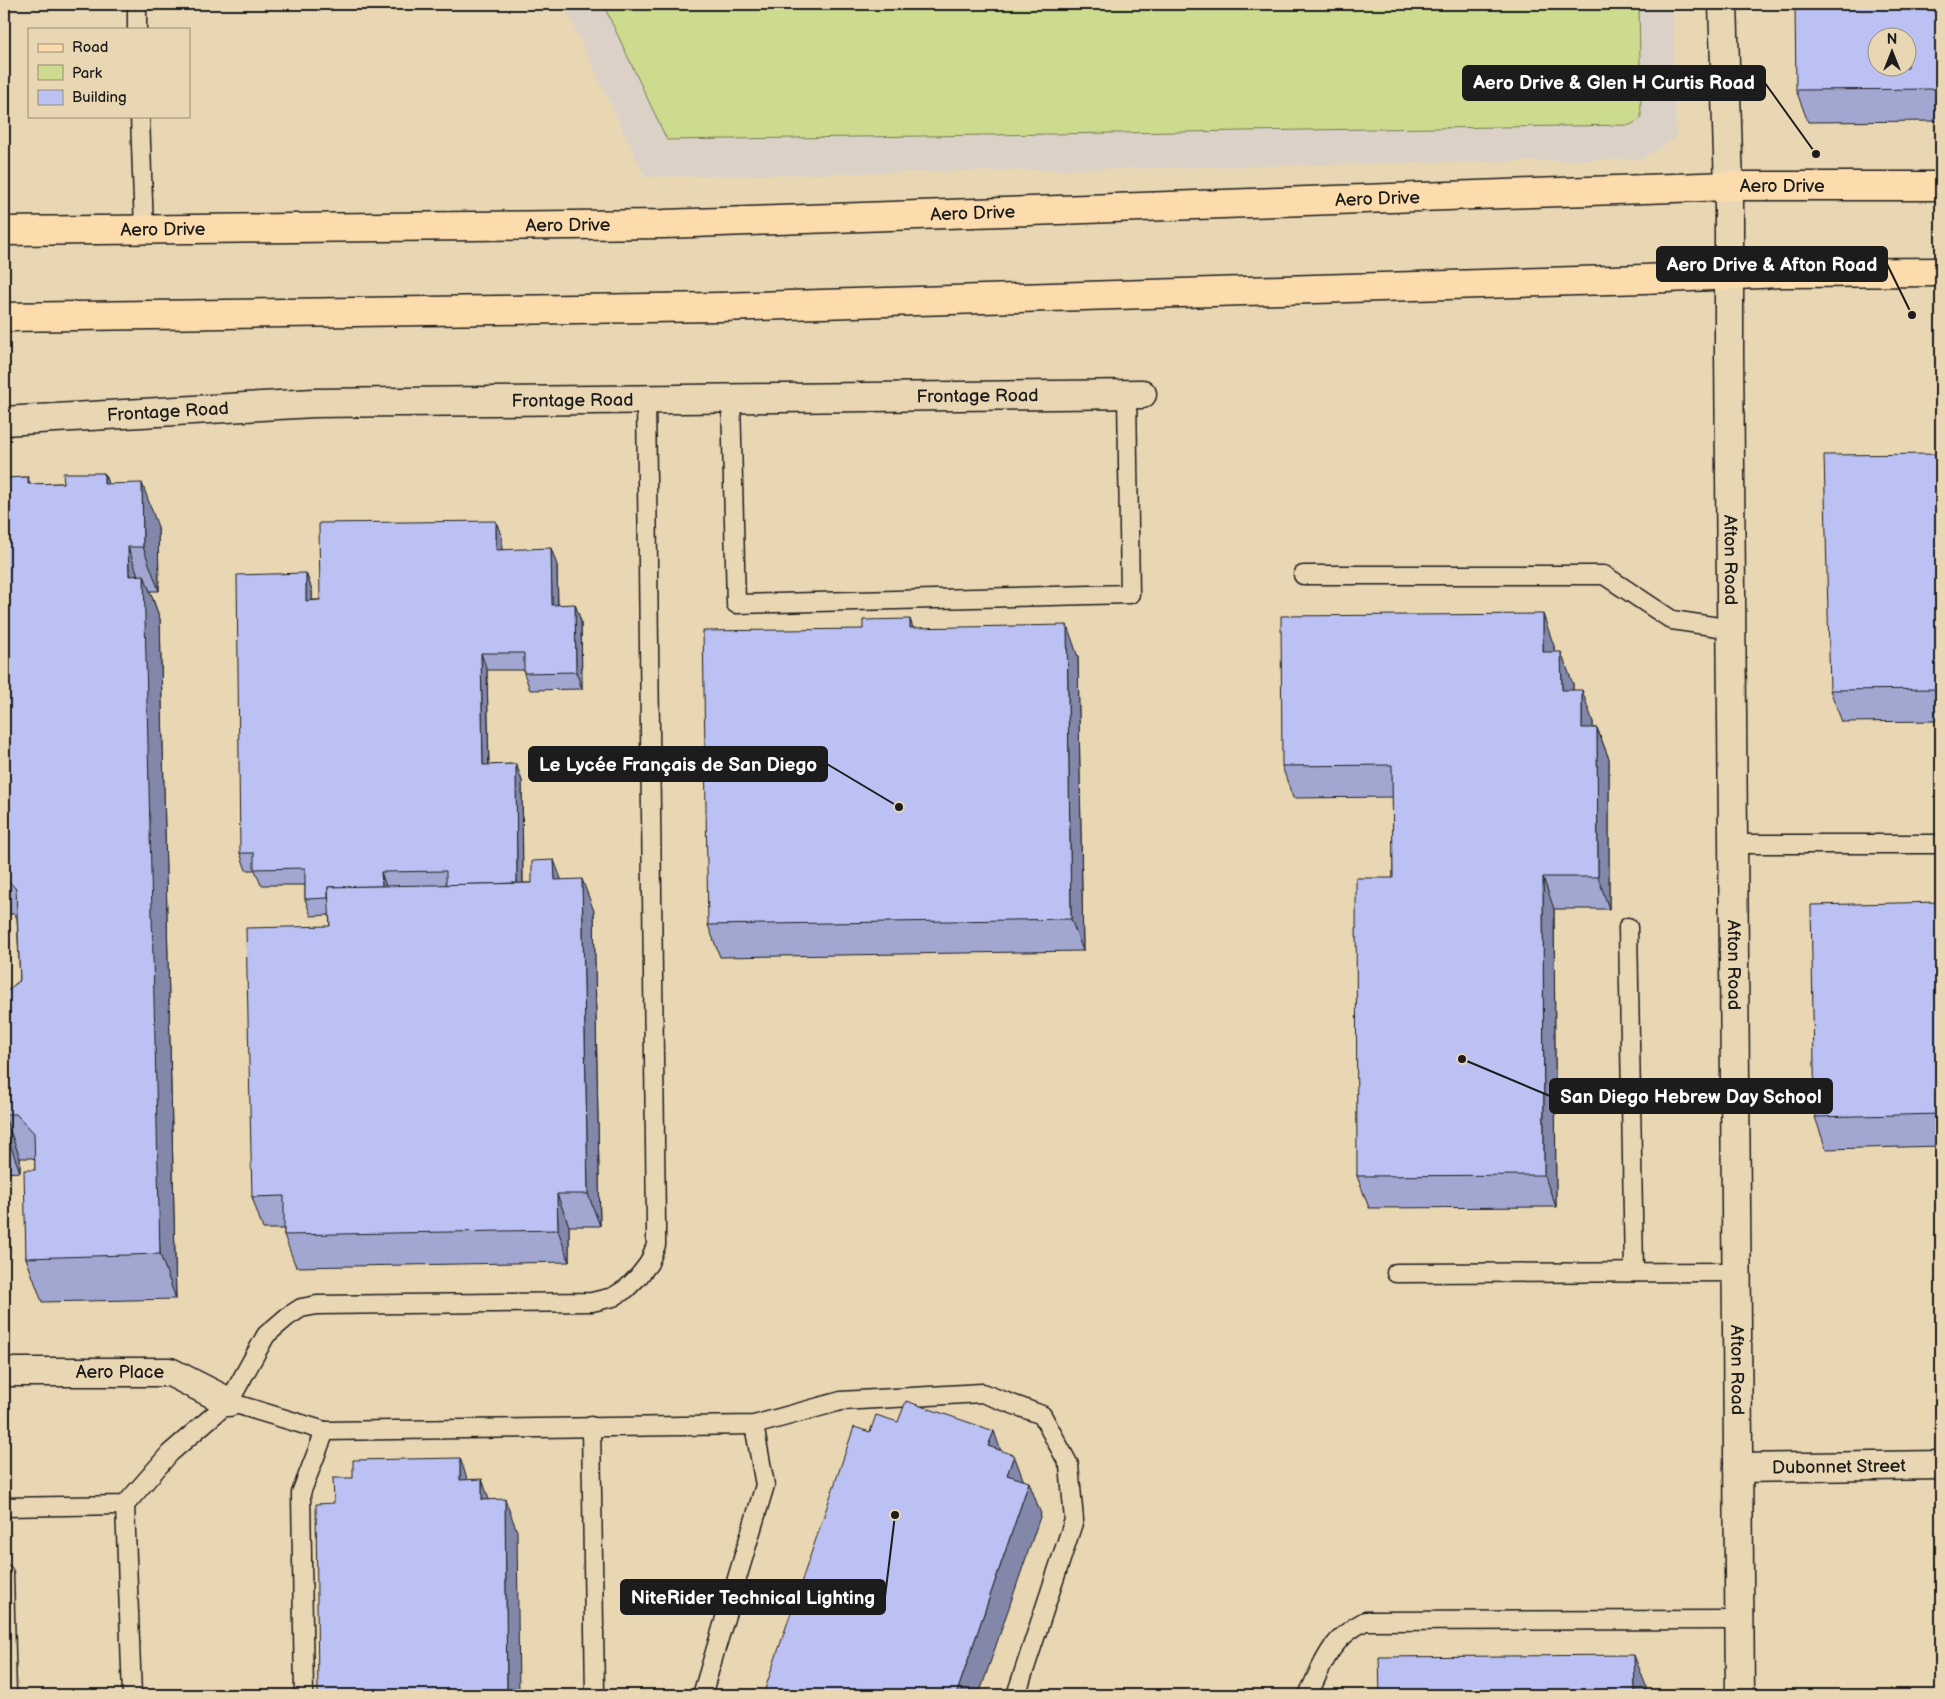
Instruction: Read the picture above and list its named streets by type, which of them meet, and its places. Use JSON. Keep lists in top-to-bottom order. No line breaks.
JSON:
{"streets":{"main road":["Aero Drive"],"street":["Frontage Road","Afton Road","Aero Place","Dubonnet Street"]},"crossings":[["Aero Drive","Afton Road"],["Afton Road","Dubonnet Street"]],"places":["Aero Drive & Glen H Curtis Road","Aero Drive & Afton Road","Le Lycée Français de San Diego","San Diego Hebrew Day School","NiteRider Technical Lighting"],"legend":["Road","Park","Building"],"north":"top"}
